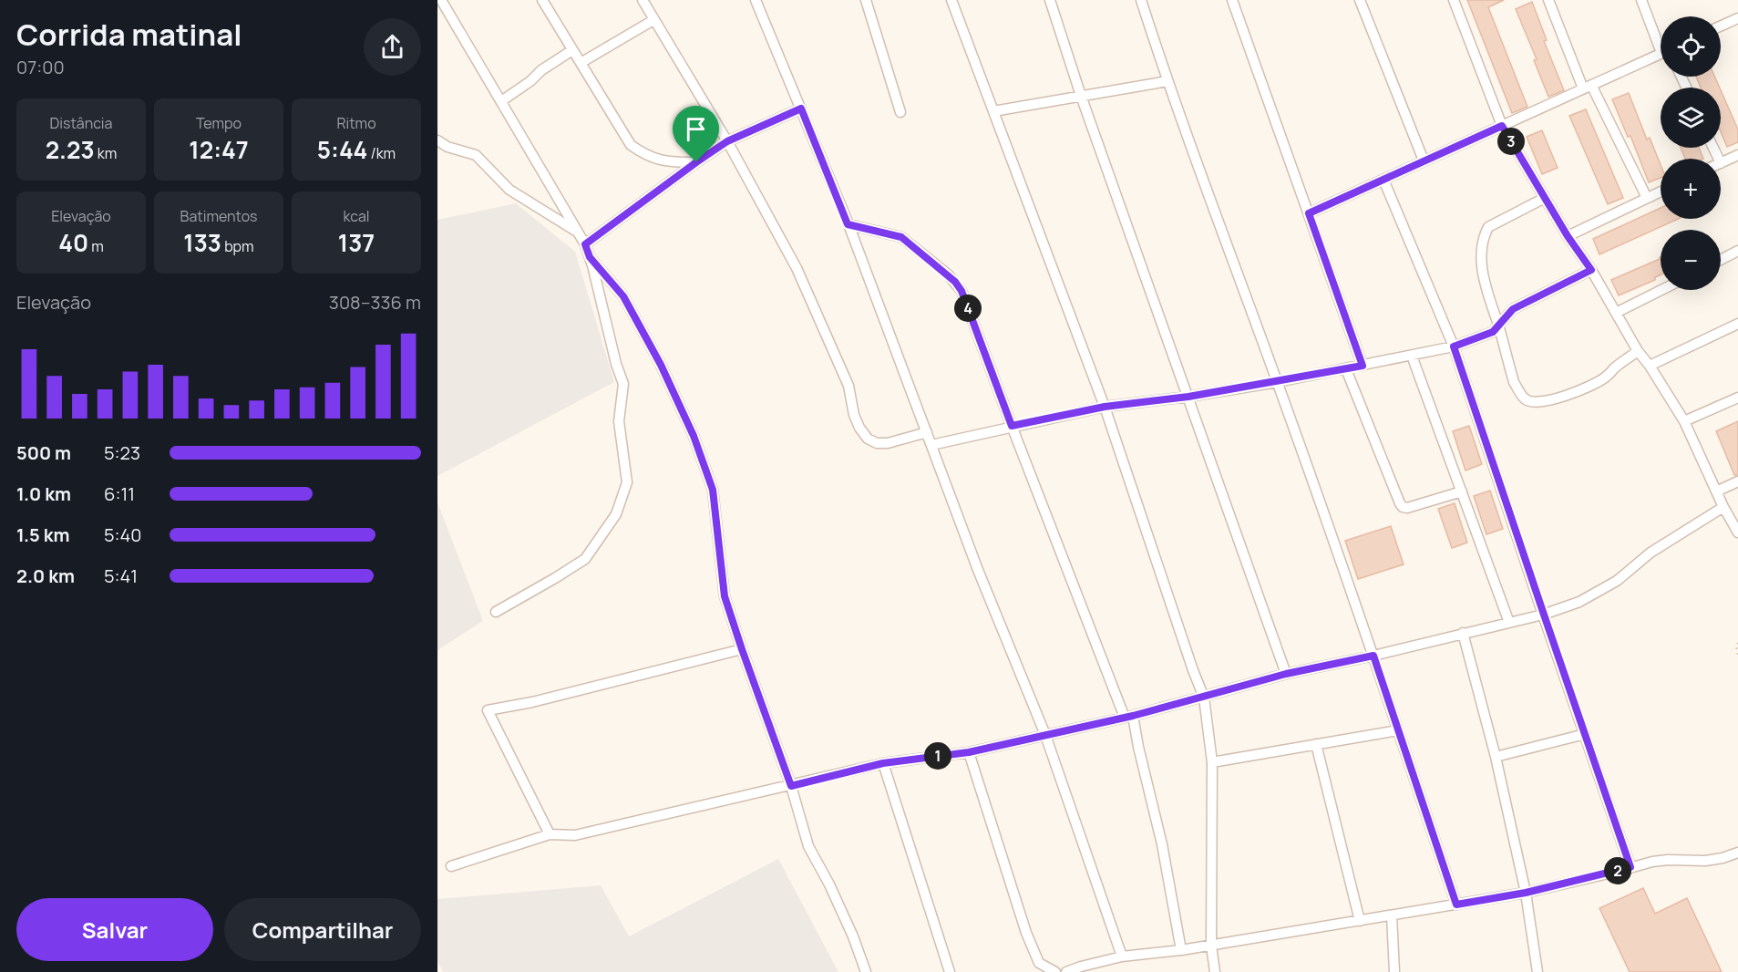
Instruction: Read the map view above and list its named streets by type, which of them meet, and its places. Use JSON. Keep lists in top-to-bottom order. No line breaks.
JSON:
{"page":{"heading":["Corrida matinal","07:00"],"map_buttons":["+","−"],"stats":[["Distância","2.23 km"],["Tempo","12:47"],["Ritmo","5:44 /km"],["Elevação","40 m"],["Batimentos","133 bpm"],["kcal","137"]],"pins":["3","4","1","2"],"chart":["Elevação","308–336 m"],"list":[{"name":"500 m","note":"5:23"},{"name":"1.0 km","note":"6:11"},{"name":"1.5 km","note":"5:40"},{"name":"2.0 km","note":"5:41"}],"buttons":["Salvar","Compartilhar"]}}
